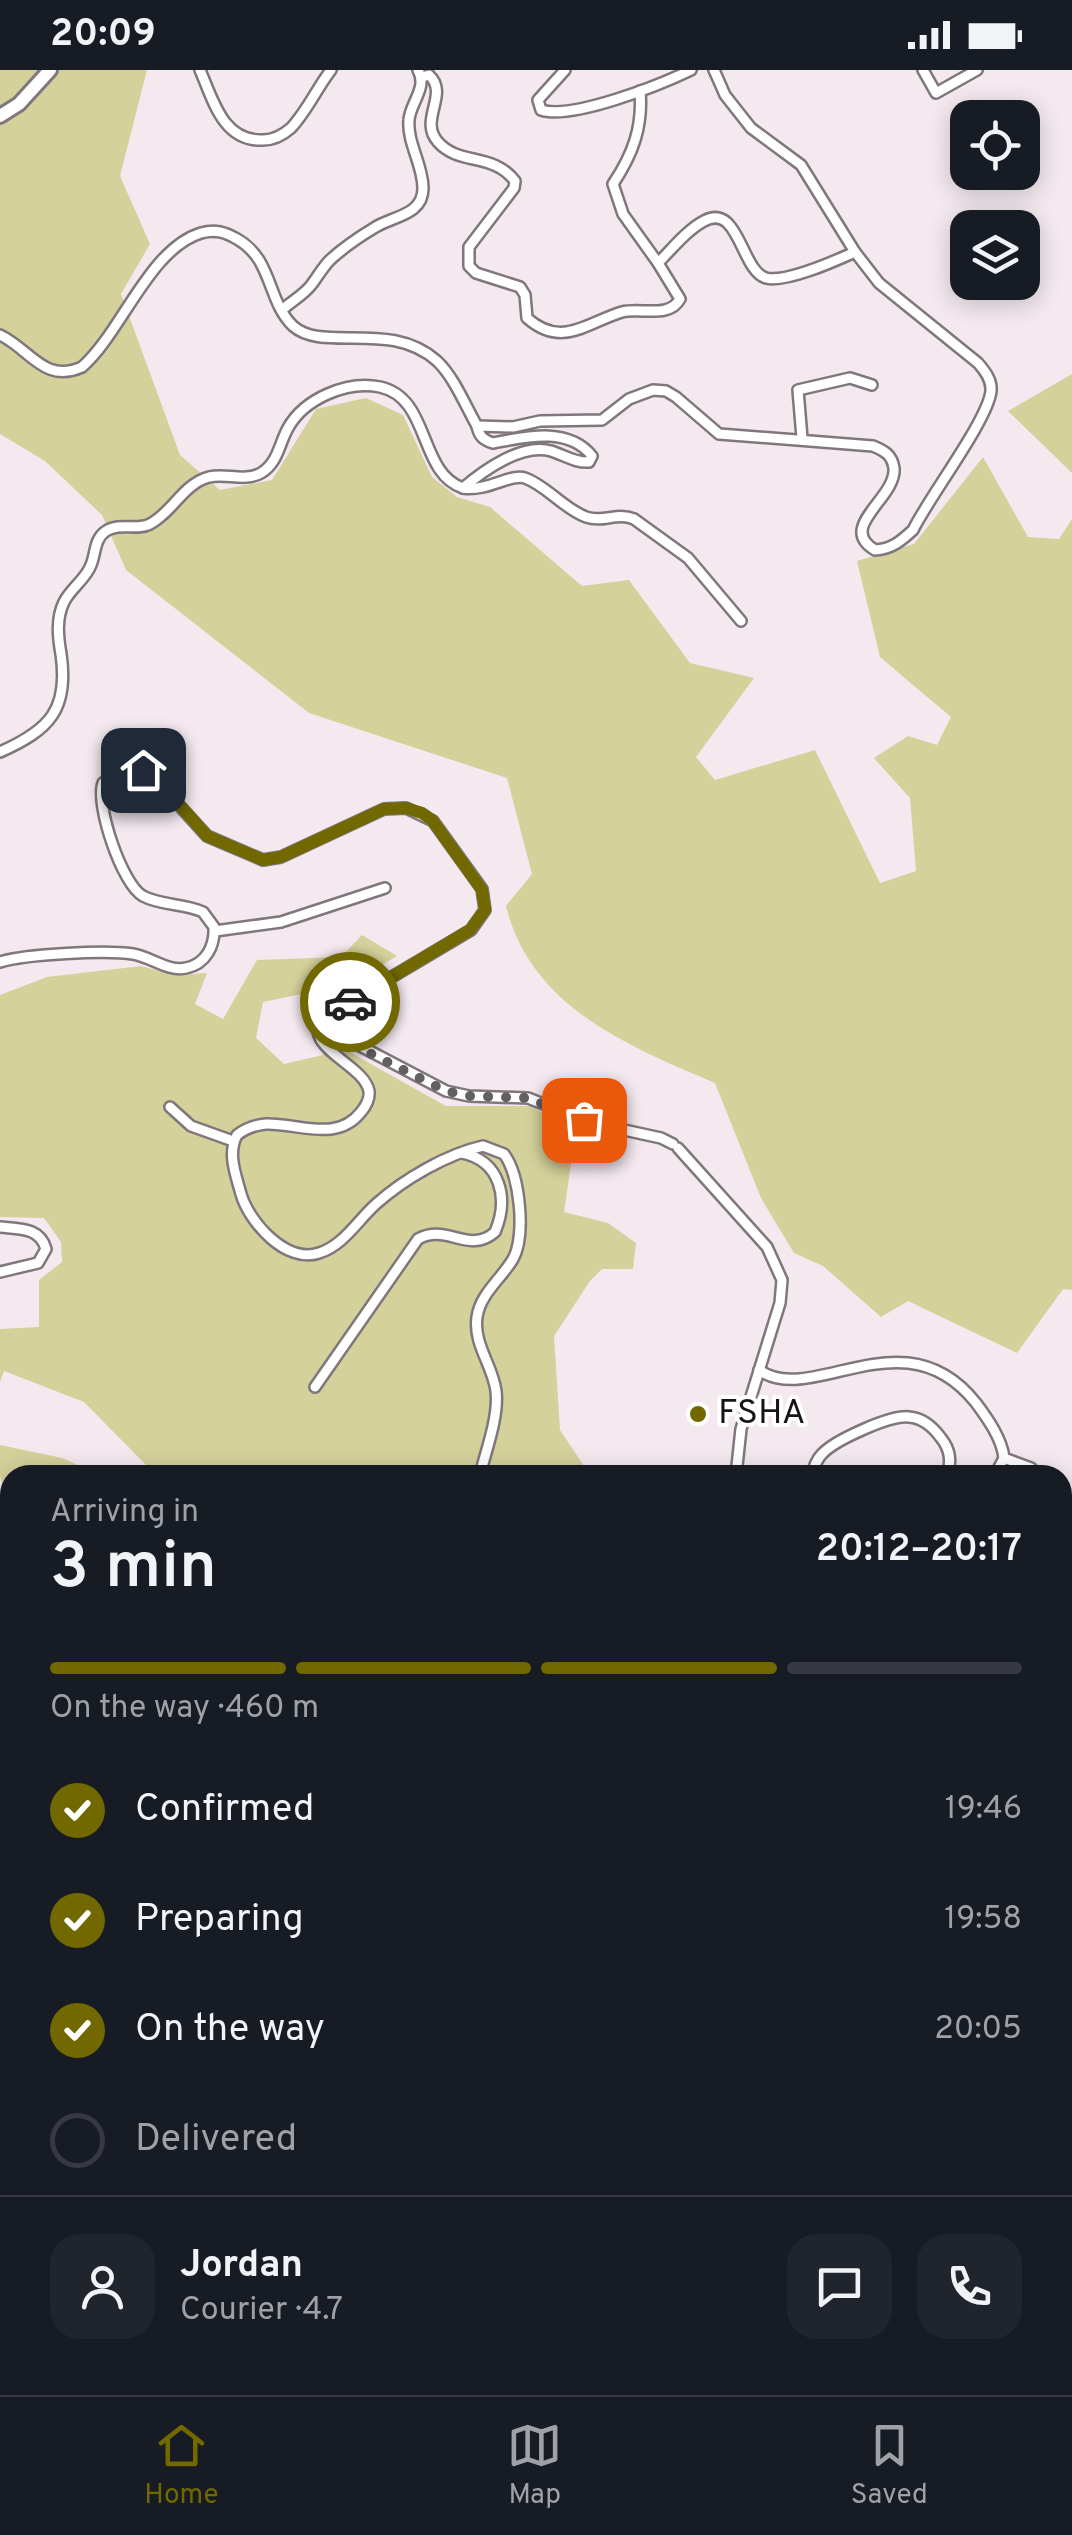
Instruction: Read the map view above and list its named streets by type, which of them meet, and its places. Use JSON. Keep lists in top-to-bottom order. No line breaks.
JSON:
{"places":["FSHA"],"page":{"status":"20:09","heading":["3 min","Arriving in","20:12–20:17"],"panel":["Jordan","Courier · 4.7"],"bar":"On the way · 460 m","list":[["Confirmed","19:46"],["Preparing","19:58"],["On the way","20:05"],"Delivered"],"tabs":["Home","Map","Saved"]}}
